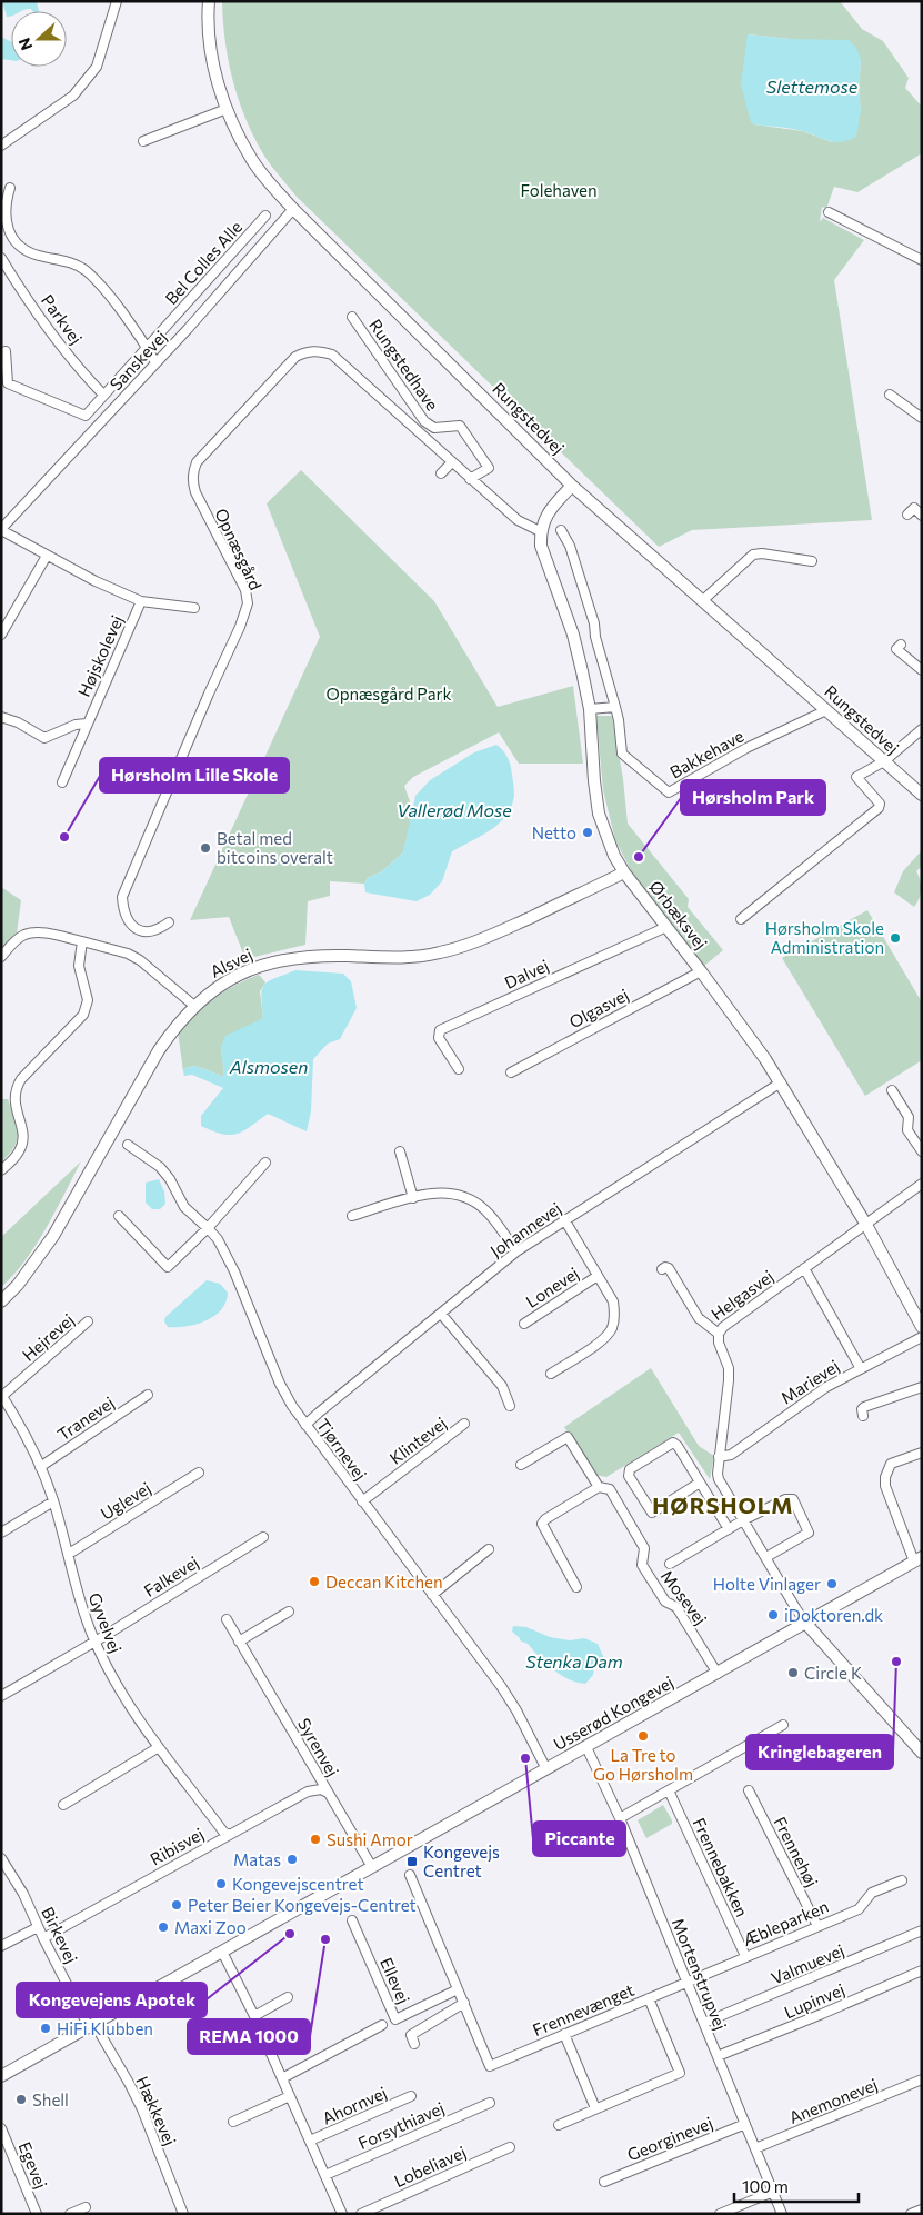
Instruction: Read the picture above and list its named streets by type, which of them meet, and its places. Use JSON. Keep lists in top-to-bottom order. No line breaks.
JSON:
{"streets":{"main road":["Rungstedvej","Ørbæksvej","Alsvej","Usserød Kongevej"],"street":["Bel Colles Alle","Parkvej","Sanskevej","Rungstedhave","Opnæsgård","Højskolevej","Bakkehave","Dalvej","Olgasvej","Johannevej","Lonevej","Helgasvej","Hejrevej","Marievej","Tranevej","Klintevej","Tjørnevej","Uglevej","Falkevej","Mosevej","Gyvelvej","Syrenvej","Ribisvej","Frennehøj","Frennebakken","Æbleparken","Birkevej","Valmuevej","Mortenstrupvej","Ellevej","Lupinvej","Frennevænget","Anemonevej","Ahornvej","Hækkevej","Forsythiavej","Georginevej","Egevej","Lobeliavej"]},"crossings":[["Bel Colles Alle","Parkvej"],["Sanskevej","Rungstedvej"],["Rungstedhave","Opnæsgård"],["Rungstedvej","Bakkehave"],["Opnæsgård","Ørbæksvej"],["Ørbæksvej","Alsvej"],["Ørbæksvej","Dalvej"],["Ørbæksvej","Olgasvej"],["Ørbæksvej","Johannevej"],["Ørbæksvej","Helgasvej"],["Johannevej","Tjørnevej"],["Hejrevej","Gyvelvej"],["Tranevej","Gyvelvej"],["Klintevej","Tjørnevej"],["Tjørnevej","Usserød Kongevej"],["Uglevej","Gyvelvej"],["Falkevej","Gyvelvej"],["Mosevej","Usserød Kongevej"],["Gyvelvej","Ribisvej"],["Usserød Kongevej","Syrenvej"],["Usserød Kongevej","Birkevej"],["Usserød Kongevej","Mortenstrupvej"],["Usserød Kongevej","Ahornvej"],["Usserød Kongevej","Hækkevej"],["Syrenvej","Ribisvej"],["Ribisvej","Birkevej"],["Frennehøj","Æbleparken"],["Frennebakken","Æbleparken"],["Æbleparken","Mortenstrupvej"],["Æbleparken","Frennevænget"],["Birkevej","Hækkevej"],["Valmuevej","Mortenstrupvej"],["Mortenstrupvej","Lupinvej"],["Mortenstrupvej","Frennevænget"],["Mortenstrupvej","Anemonevej"],["Mortenstrupvej","Georginevej"],["Ahornvej","Forsythiavej"]],"districts":["HØRSHOLM"],"water":["Slettemose","Vallerød Mose","Alsmosen","Stenka Dam"],"parks":["Folehaven","Opnæsgård Park"],"places":{"other":["Netto","Hørsholm Lille Skole","Betal med bitcoins overalt","Hørsholm Park","Hørsholm Skole Administration","Deccan Kitchen","Holte Vinlager","iDoktoren.dk","Kringlebageren","Circle K","La Tre to Go Hørsholm","Piccante","Sushi Amor","Matas","Kongevejscentret","Peter Beier Kongevejs-Centret","Maxi Zoo","Kongevejens Apotek","REMA 1000","HiFi Klubben","Shell"],"transit":["Kongevejs Centret"]},"scale_bar":"100 m","north":"left"}
